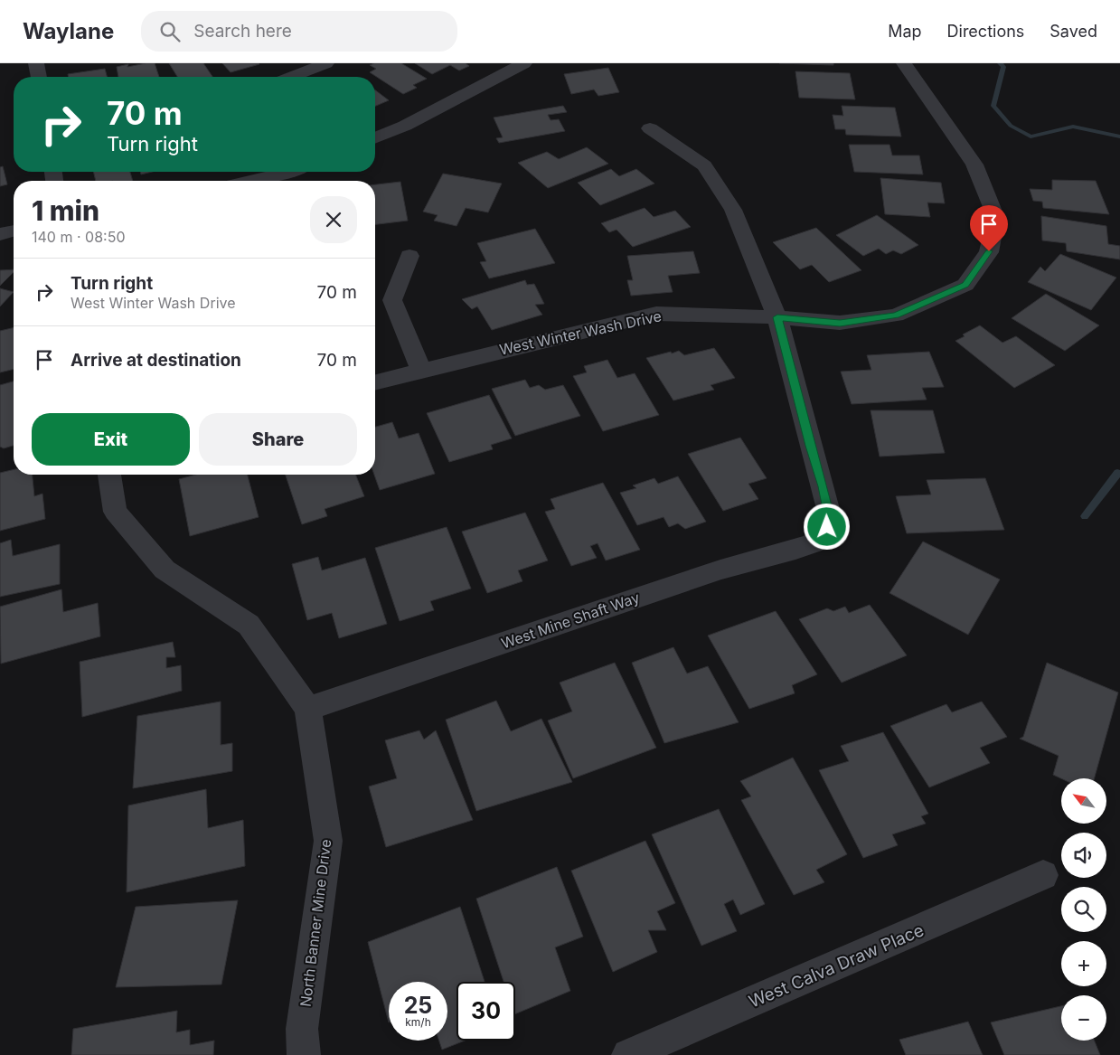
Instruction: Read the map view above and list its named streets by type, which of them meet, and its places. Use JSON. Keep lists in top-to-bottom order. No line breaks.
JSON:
{"streets":{"street":["West Winter Wash Drive","West Mine Shaft Way","North Banner Mine Drive","West Calva Draw Place"]},"crossings":[["West Winter Wash Drive","West Mine Shaft Way"],["West Mine Shaft Way","North Banner Mine Drive"]],"north":"top left","page":{"header":"Waylane","search":"Search here","nav":["Map","Directions","Saved"],"turn":["70 m","Turn right"],"heading":["1 min","140 m · 08:50"],"list":[{"name":"Turn right","note":"West Winter Wash Drive","value":"70 m"},{"name":"Arrive at destination","value":"70 m"}],"buttons":["Exit","Share"],"map_buttons":["+","−"],"speed":"25 km/h","limit":"30"}}
